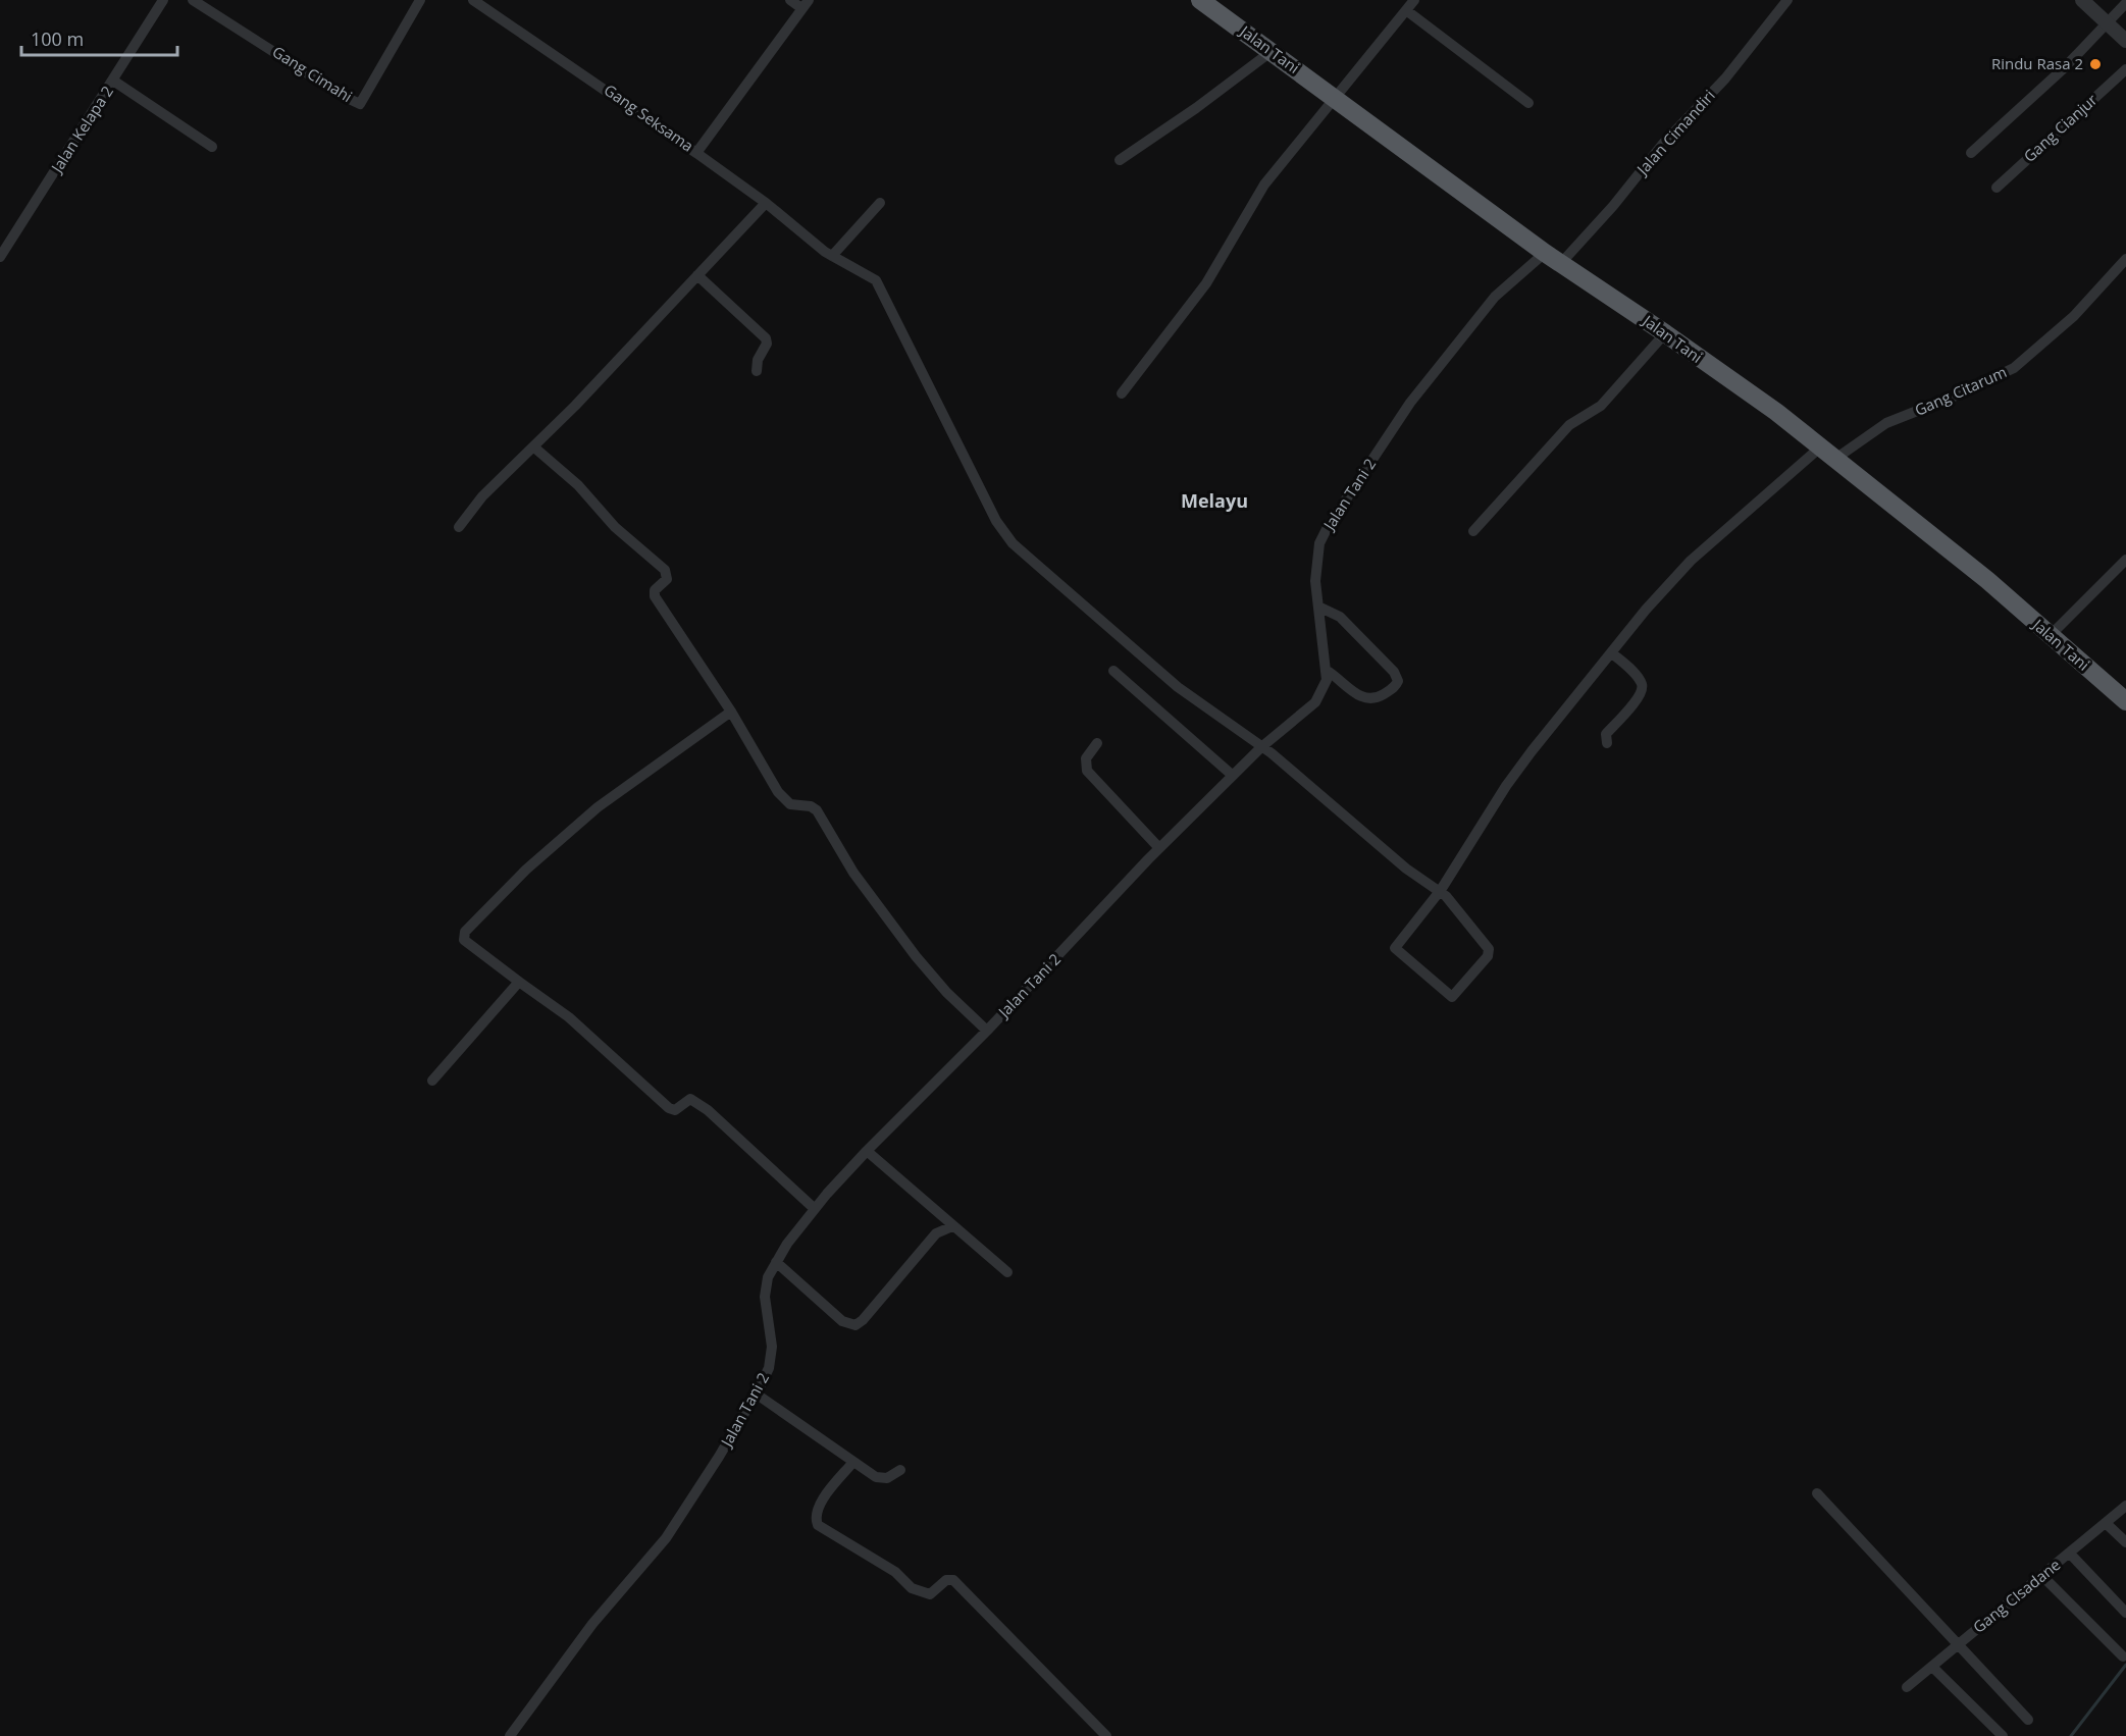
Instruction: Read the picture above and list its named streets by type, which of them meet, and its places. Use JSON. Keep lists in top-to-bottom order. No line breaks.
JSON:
{"streets":{"highway":["Jalan Tani"],"street":["Gang Cimahi","Gang Seksama","Gang Cianjur","Jalan Kelapa 2","Jalan Cimandiri","Gang Citarum","Jalan Tani 2","Gang CIsadane"]},"crossings":[["Jalan Tani","Jalan Cimandiri"],["Jalan Tani","Gang Citarum"],["Jalan Tani","Jalan Tani 2"],["Jalan Cimandiri","Jalan Tani 2"]],"districts":["Melayu"],"places":["Rindu Rasa 2"],"scale_bar":"100 m"}
